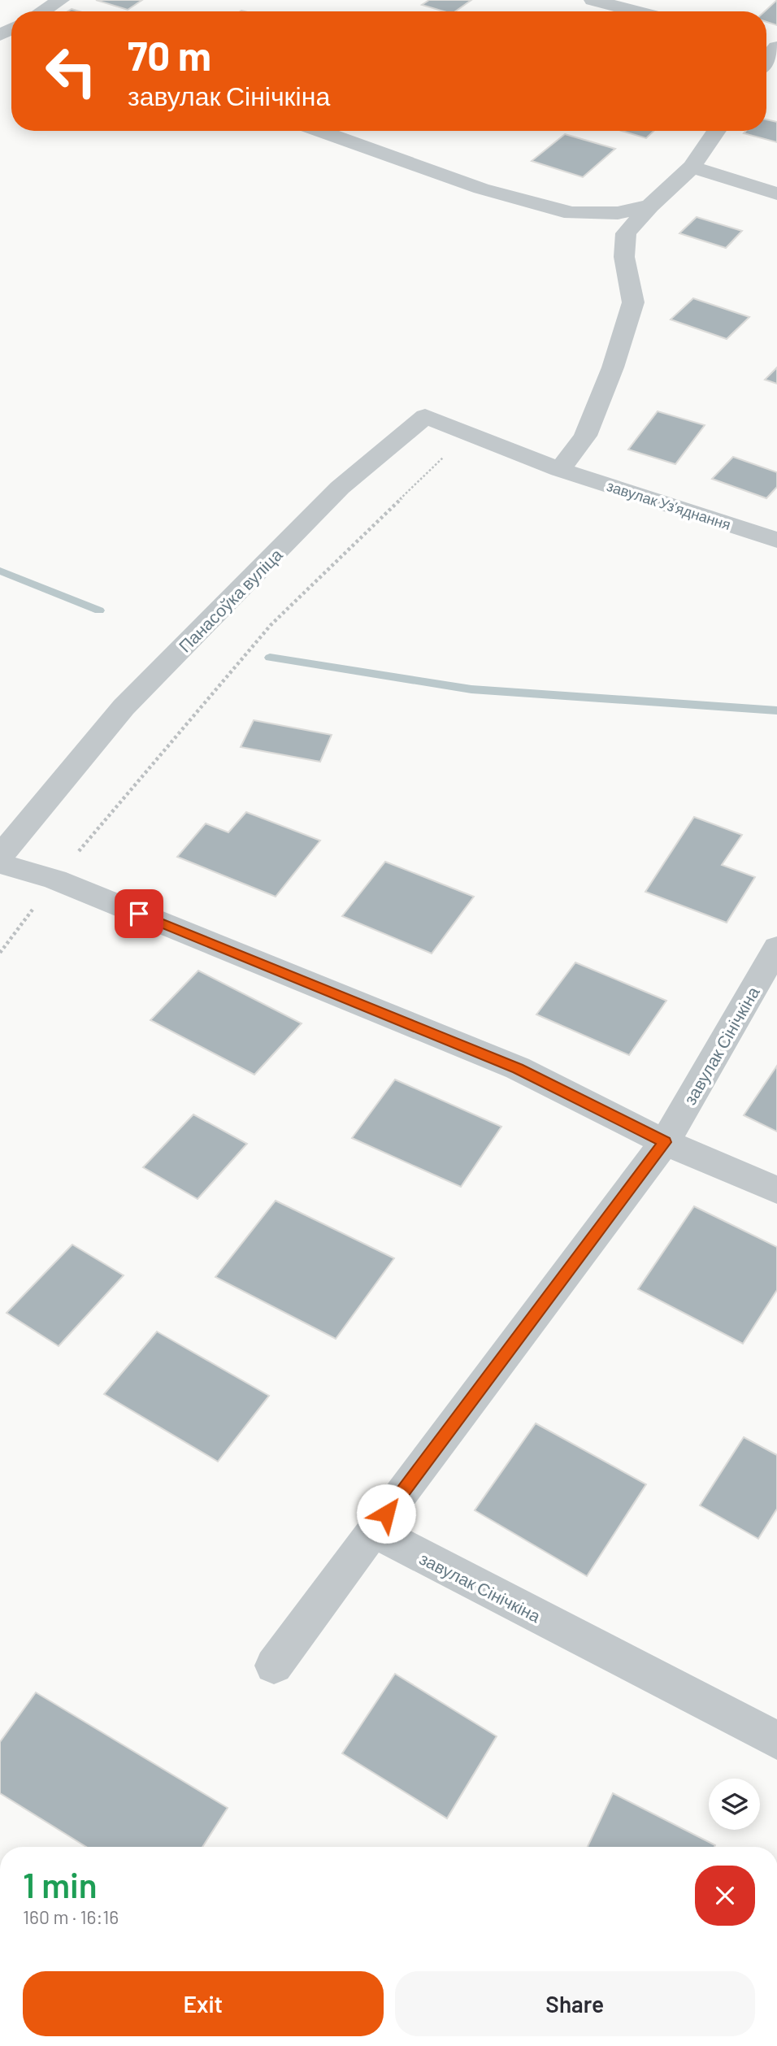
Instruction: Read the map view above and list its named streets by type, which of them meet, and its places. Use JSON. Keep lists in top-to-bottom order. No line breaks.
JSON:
{"streets":{"street":["завулак Узʼяднання","Панасоўка вуліца","завулак Сінічкіна"]},"crossings":[["завулак Узʼяднання","Панасоўка вуліца"]],"page":{"turn":["70 m","завулак Сінічкіна"],"heading":["1 min","160 m · 16:16"],"buttons":["Exit","Share"]}}
